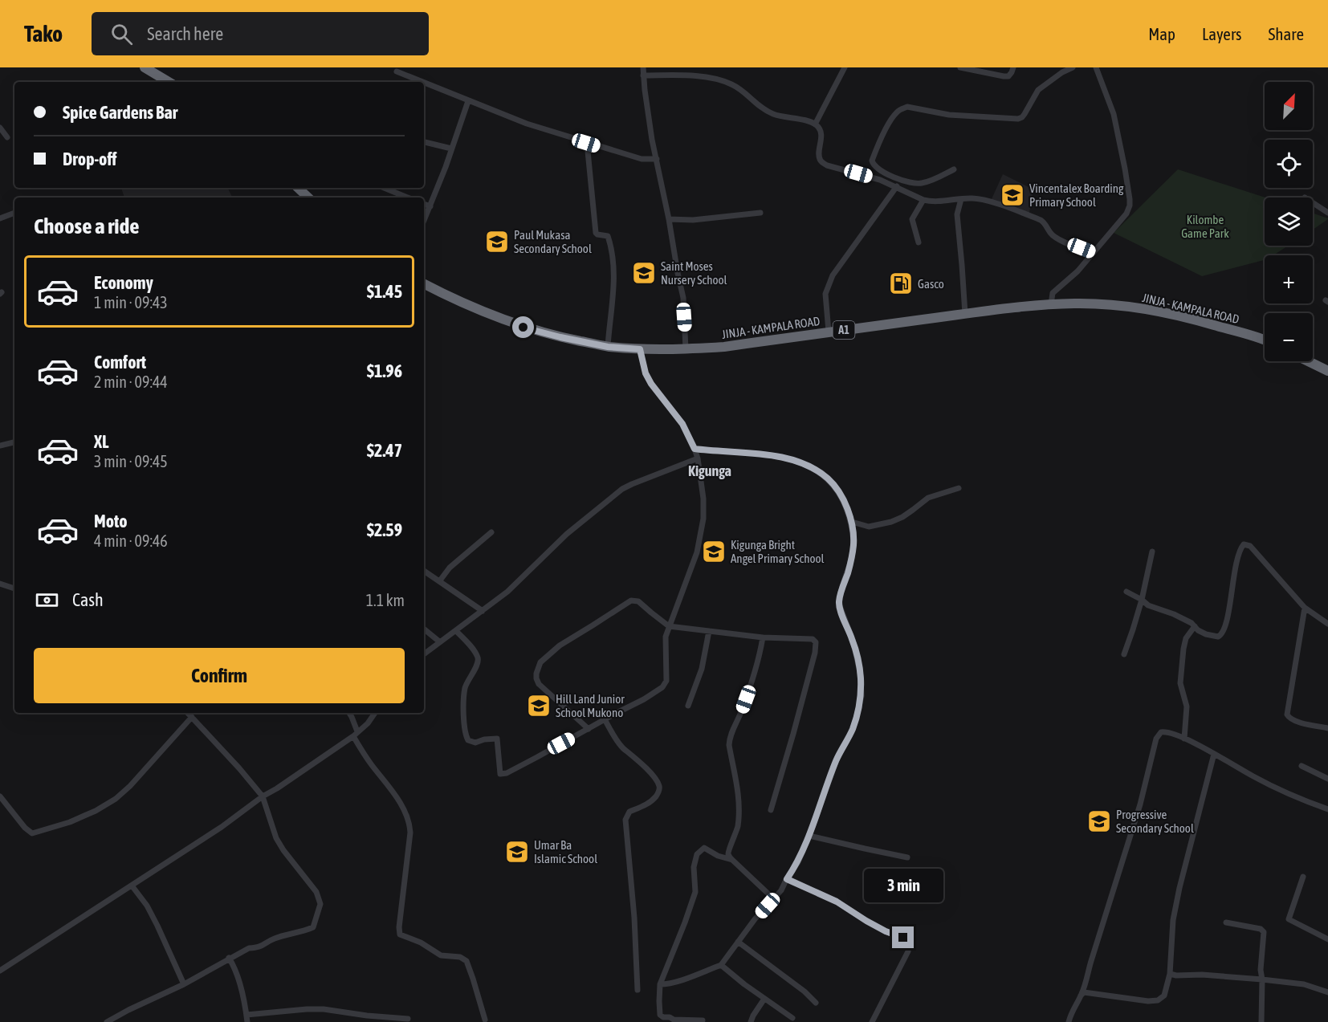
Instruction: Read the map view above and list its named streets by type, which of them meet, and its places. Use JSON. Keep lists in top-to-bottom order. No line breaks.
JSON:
{"streets":{"highway":["JINJA - KAMPALA ROAD","A1"]},"districts":["Kigunga"],"parks":["Kilombe Game Park"],"places":{"school or university":["Vincentalex Boarding Primary School","Paul Mukasa Secondary School","Saint Moses Nursery School","Kigunga Bright Angel Primary School","Hill Land Junior School Mukono","Progressive Secondary School","Umar Ba Islamic School"],"fuel station":["Gasco"]},"north":"top right","page":{"header":"Tako","search":"Search here","nav":["Map","Layers","Share"],"map_buttons":["+","−"],"banner":["Spice Gardens Bar","Drop-off"],"heading":"Choose a ride","list":[{"name":"Economy","note":"1 min · 09:43","value":"$1.45"},{"name":"Comfort","note":"2 min · 09:44","value":"$1.96"},{"name":"XL","note":"3 min · 09:45","value":"$2.47"},{"name":"Moto","note":"4 min · 09:46","value":"$2.59"}],"pay":["Cash","1.1 km"],"buttons":"Confirm","bubble":"3 min"}}
